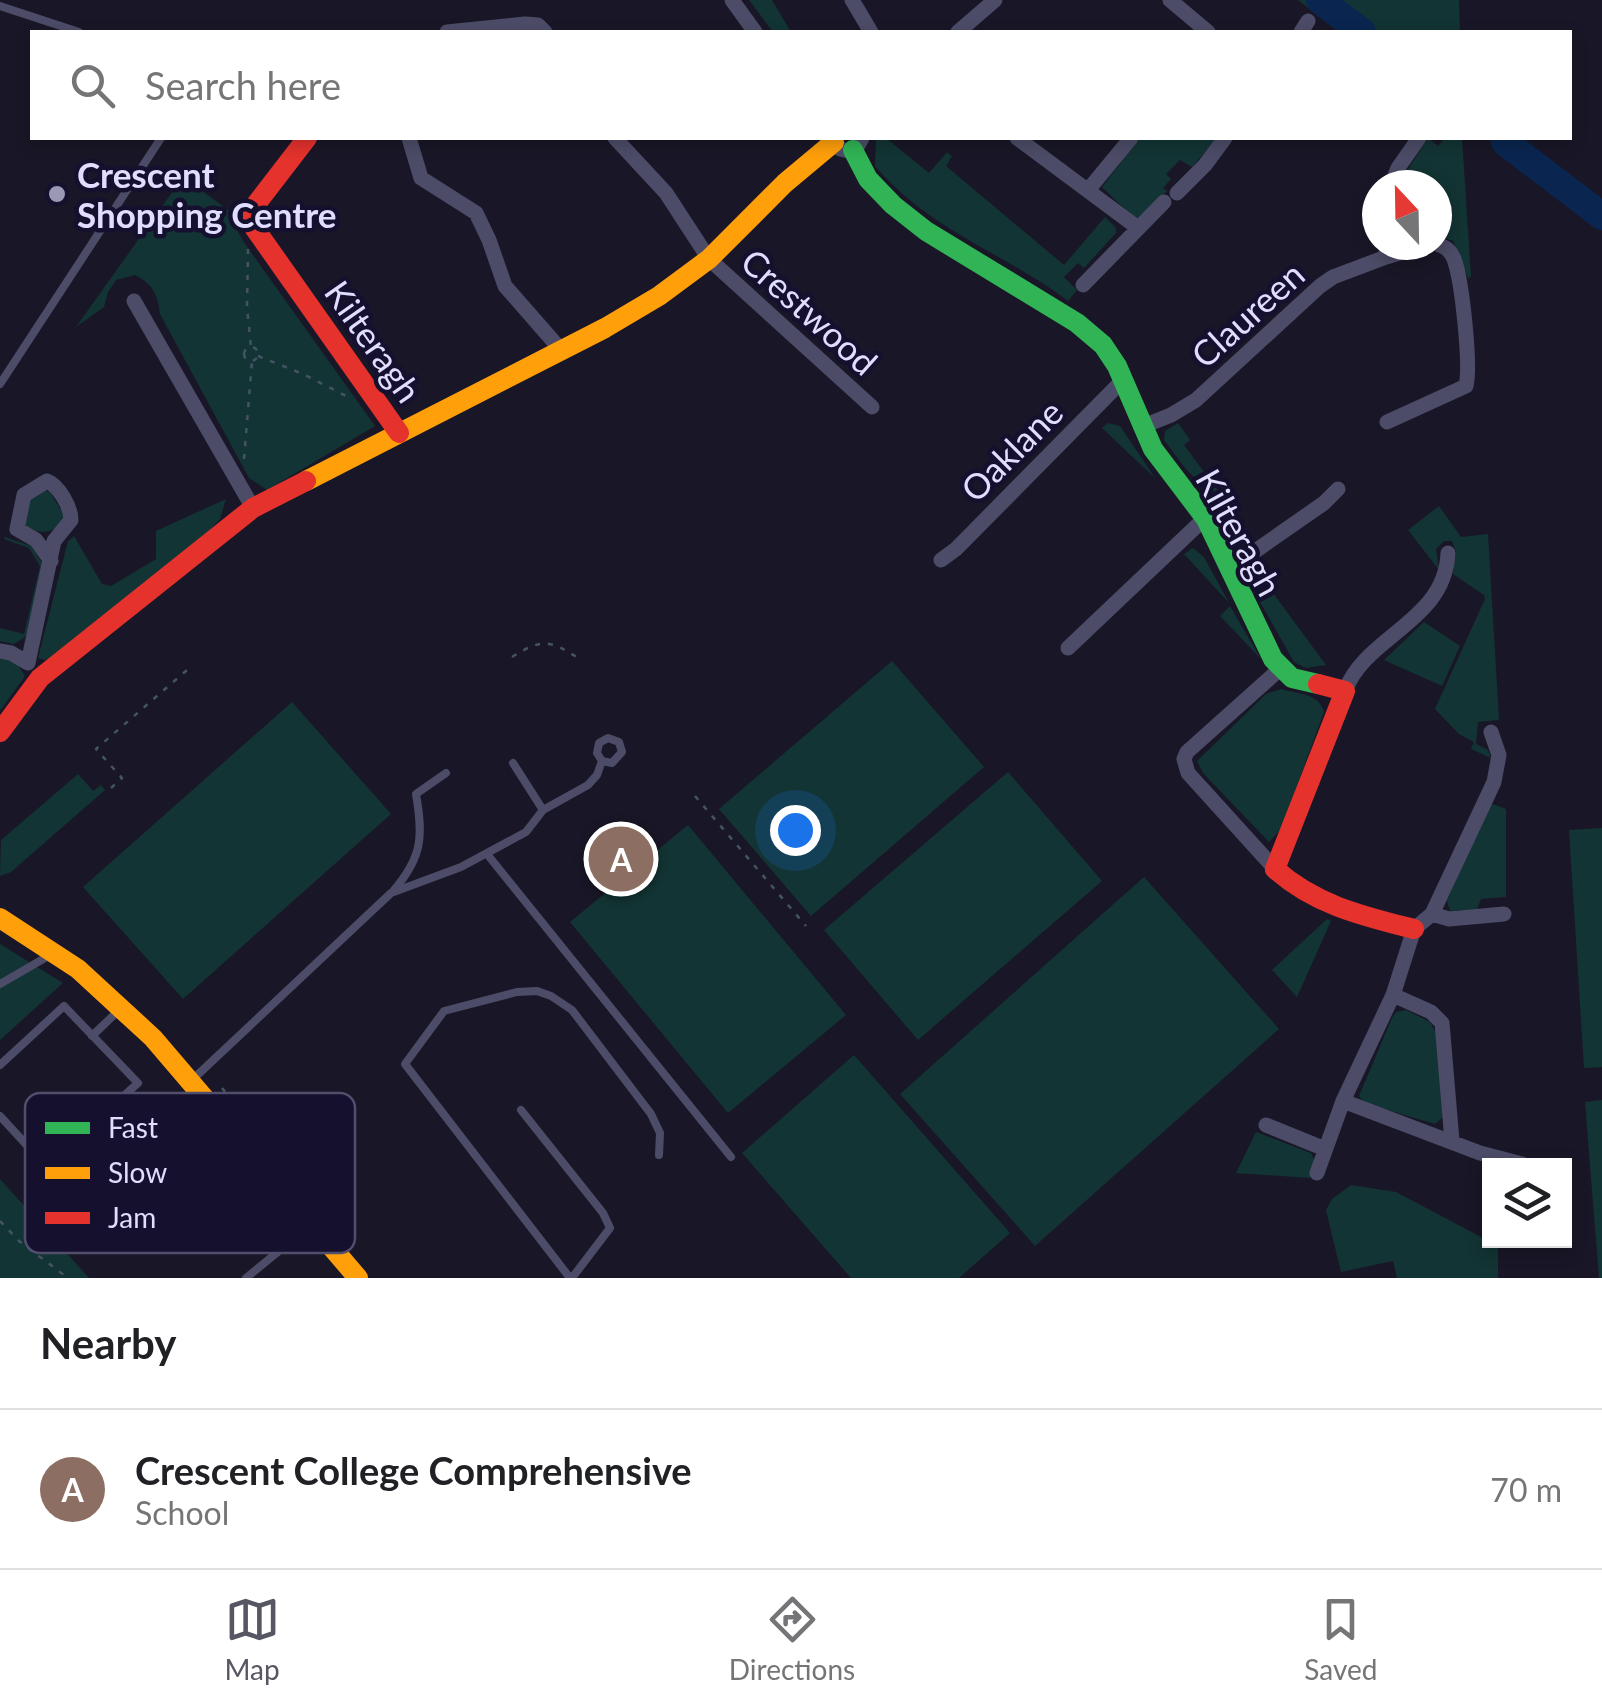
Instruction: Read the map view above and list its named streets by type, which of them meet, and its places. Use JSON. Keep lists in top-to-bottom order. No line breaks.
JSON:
{"streets":{"street":["Crestwood","Claureen","Kilteragh","Oaklane"]},"crossings":[["Crestwood","Kilteragh"],["Claureen","Kilteragh"],["Kilteragh","Oaklane"]],"places":["Crescent Shopping Centre"],"legend":["Fast","Slow","Jam"],"north":"top","page":{"search":"Search here","pins":"A","heading":"Nearby","list":[{"mark":"A","name":"Crescent College Comprehensive","note":"School","value":"70 m"}],"nav":["Map","Directions","Saved"]}}
